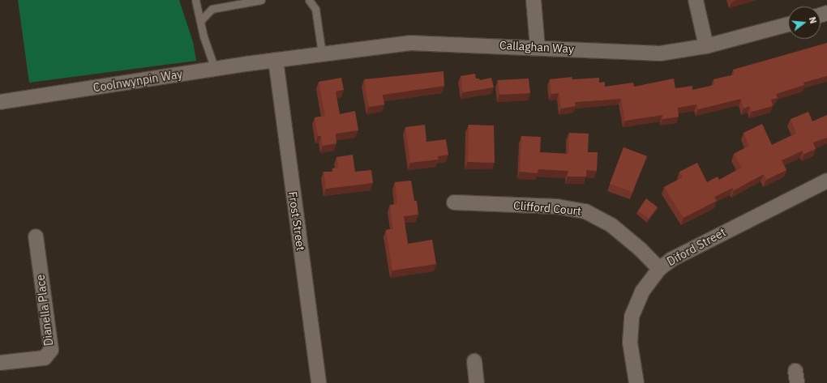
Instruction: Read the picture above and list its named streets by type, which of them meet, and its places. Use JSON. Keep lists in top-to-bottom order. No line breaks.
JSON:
{"streets":{"street":["Callaghan Way","Coolnwynpin Way","Clifford Court","Frost Street","Diford Street","Dianella Place"]},"crossings":[["Callaghan Way","Coolnwynpin Way"],["Callaghan Way","Frost Street"],["Coolnwynpin Way","Frost Street"],["Clifford Court","Diford Street"]],"north":"right"}
